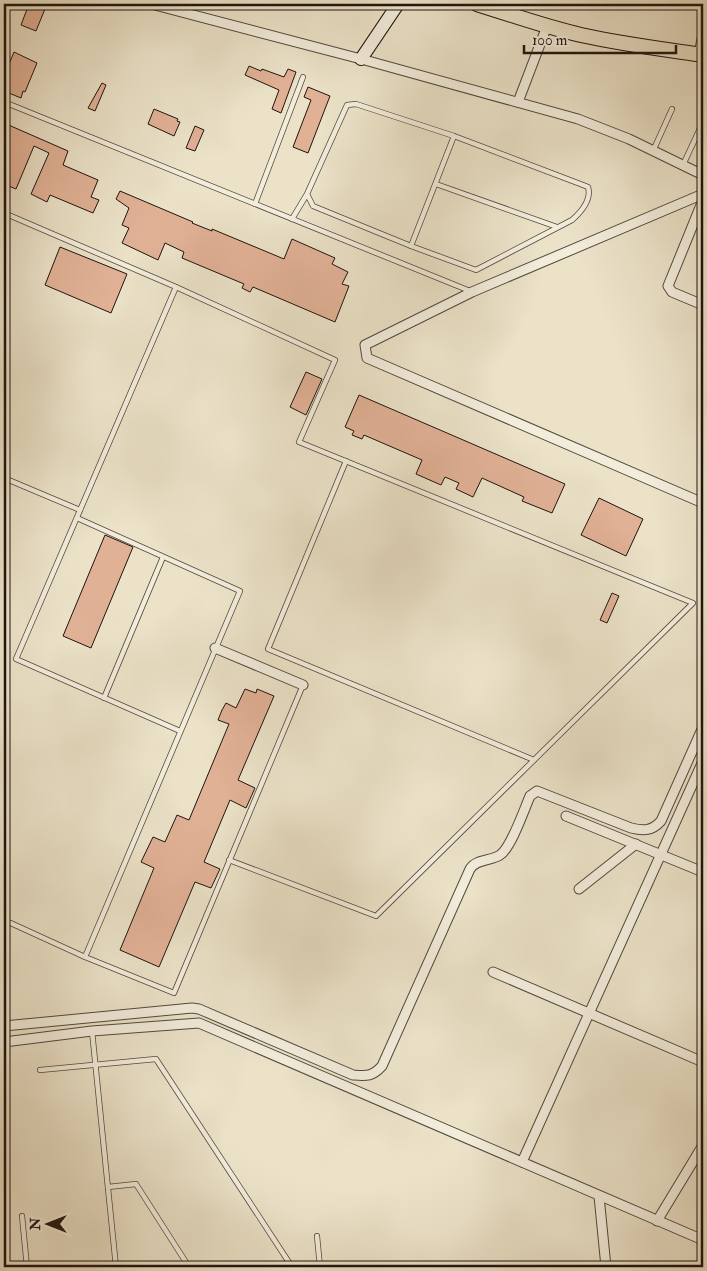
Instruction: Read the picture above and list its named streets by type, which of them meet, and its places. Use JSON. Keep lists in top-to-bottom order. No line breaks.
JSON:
{"scale_bar":"100 m","north":"left"}
